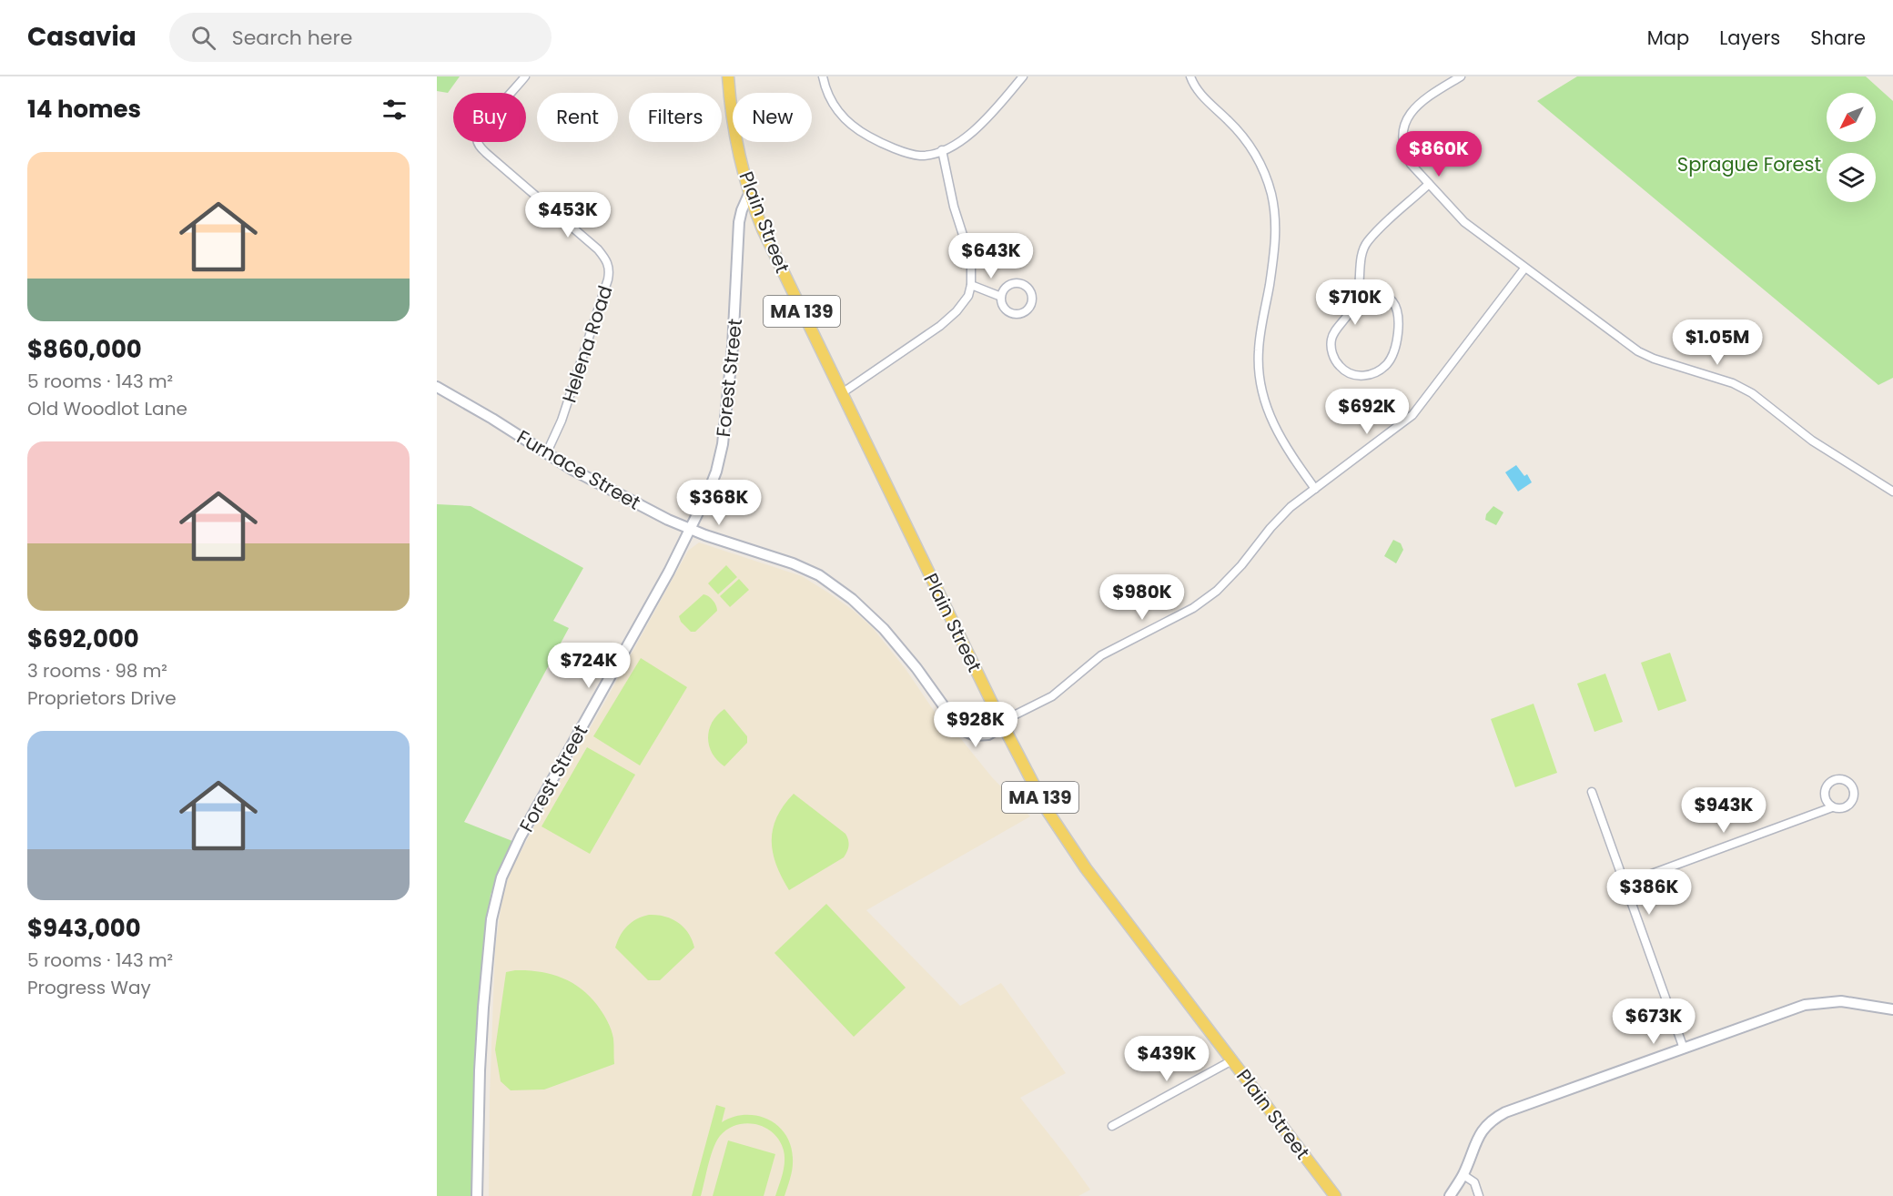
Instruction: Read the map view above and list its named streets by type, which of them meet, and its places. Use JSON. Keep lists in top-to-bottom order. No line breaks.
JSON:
{"streets":{"main road":["Plain Street","MA 139"],"street":["Helena Road","Forest Street","Furnace Street"]},"crossings":[["Plain Street","Forest Street"],["Plain Street","Furnace Street"],["Helena Road","Furnace Street"],["Forest Street","Furnace Street"]],"parks":["Sprague Forest"],"north":"bottom left","page":{"header":"Casavia","search":"Search here","nav":["Map","Layers","Share"],"heading":"14 homes","chip":["Buy","Rent","Filters","New"],"price":["$860K","$453K","$643K","$710K","$1.05M","$692K","$368K","$980K","$724K","$928K","$943K","$386K","$673K","$439K"],"list":[{"name":"$860,000","note":"5 rooms · 143 m² · Old Woodlot Lane"},{"name":"$692,000","note":"3 rooms · 98 m² · Proprietors Drive"},{"name":"$943,000","note":"5 rooms · 143 m² · Progress Way"}]}}
